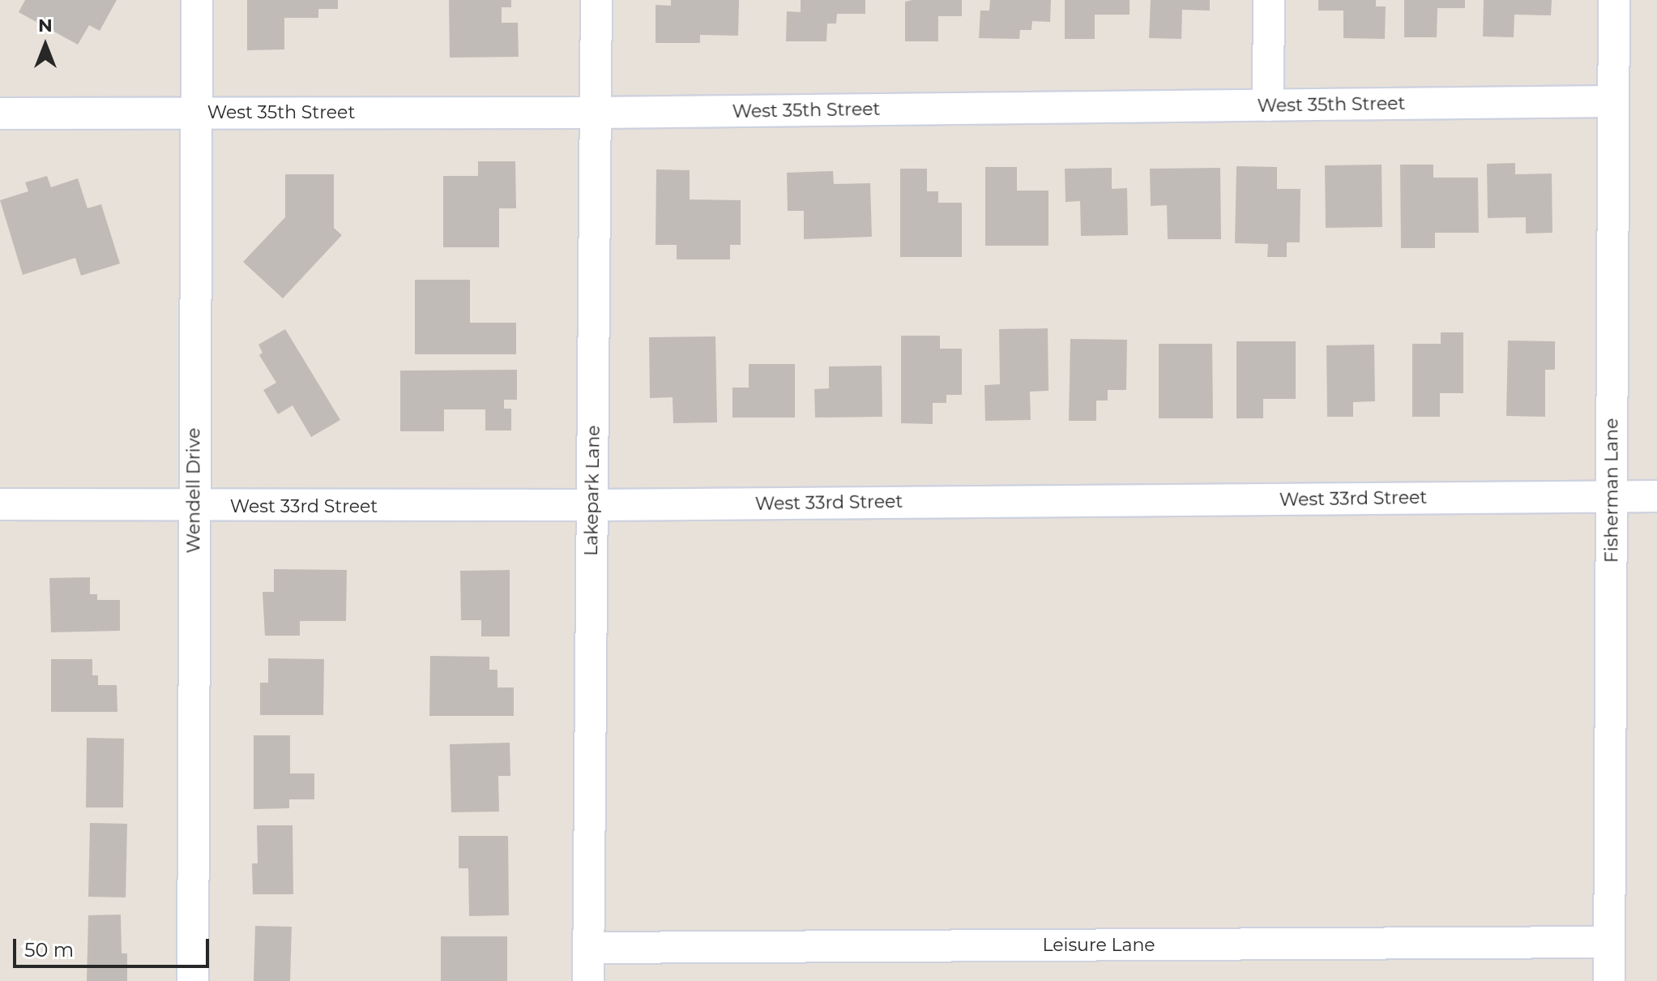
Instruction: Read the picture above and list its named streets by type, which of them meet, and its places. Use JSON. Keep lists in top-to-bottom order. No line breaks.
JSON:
{"streets":{"street":["West 35th Street","Wendell Drive","Lakepark Lane","Fisherman Lane","West 33rd Street","Leisure Lane"]},"crossings":[["West 35th Street","Wendell Drive"],["West 35th Street","Lakepark Lane"],["West 35th Street","Fisherman Lane"],["Wendell Drive","West 33rd Street"],["Lakepark Lane","West 33rd Street"],["Lakepark Lane","Leisure Lane"],["Fisherman Lane","West 33rd Street"],["Fisherman Lane","Leisure Lane"]],"scale_bar":"50 m","north":"top"}
